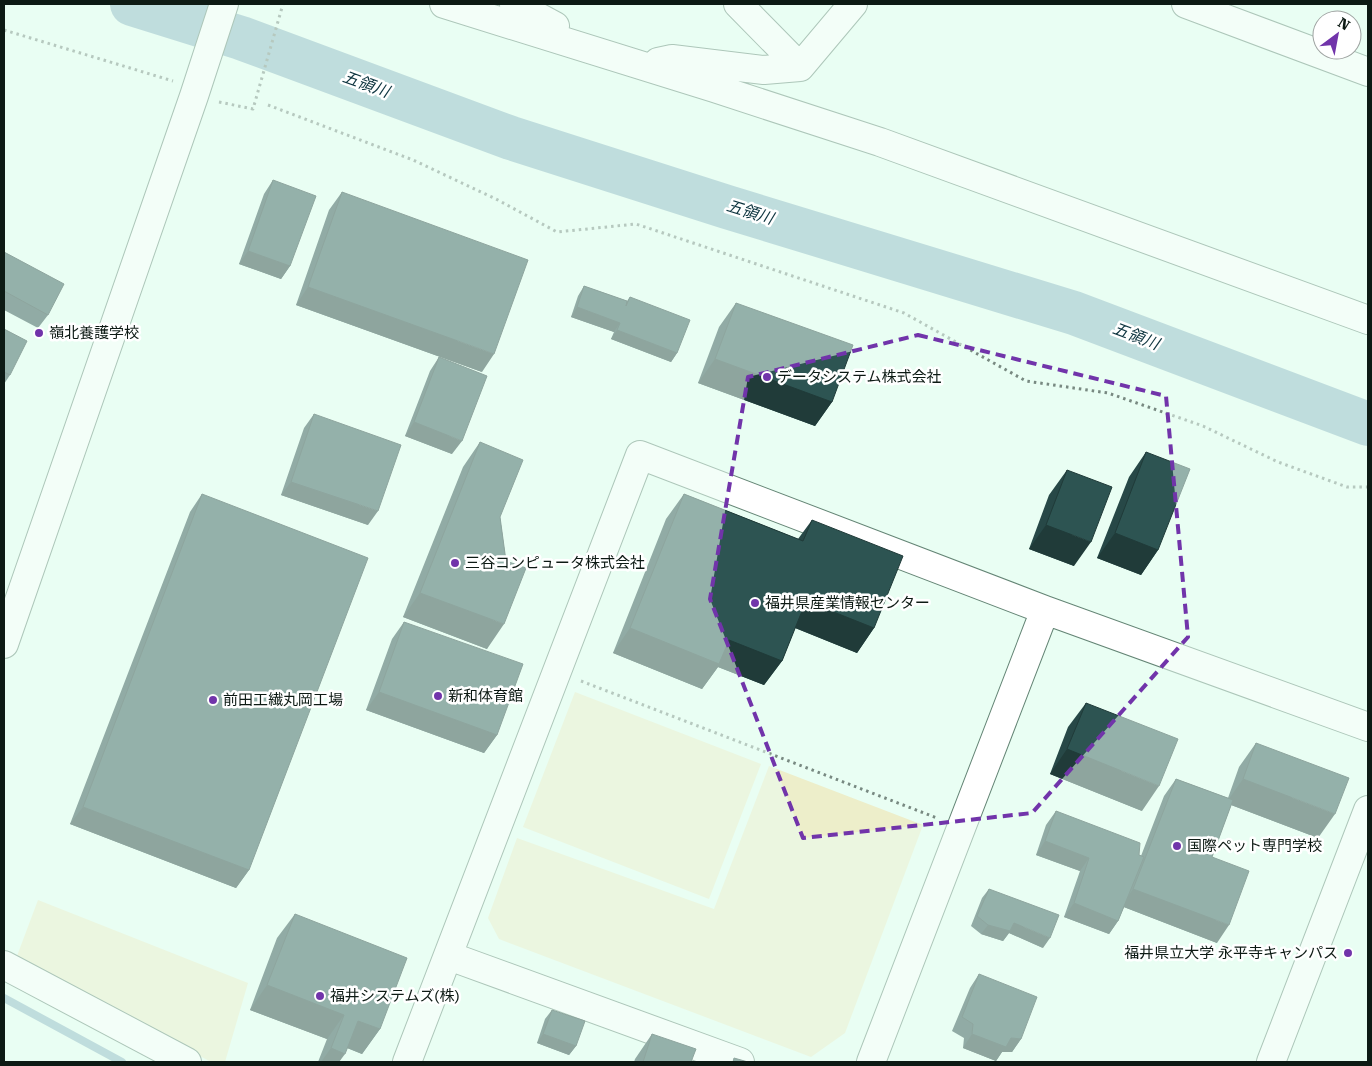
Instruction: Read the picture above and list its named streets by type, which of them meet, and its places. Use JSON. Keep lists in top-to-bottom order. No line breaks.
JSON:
{"water":["五領川"],"places":["嶺北養護学校","データシステム株式会社","三谷コンピュータ株式会社","福井県産業情報センター","新和体育館","前田工繊丸岡工場","国際ペット専門学校","福井県立大学 永平寺キャンパス","福井システムズ(株)"],"north":"top right"}
